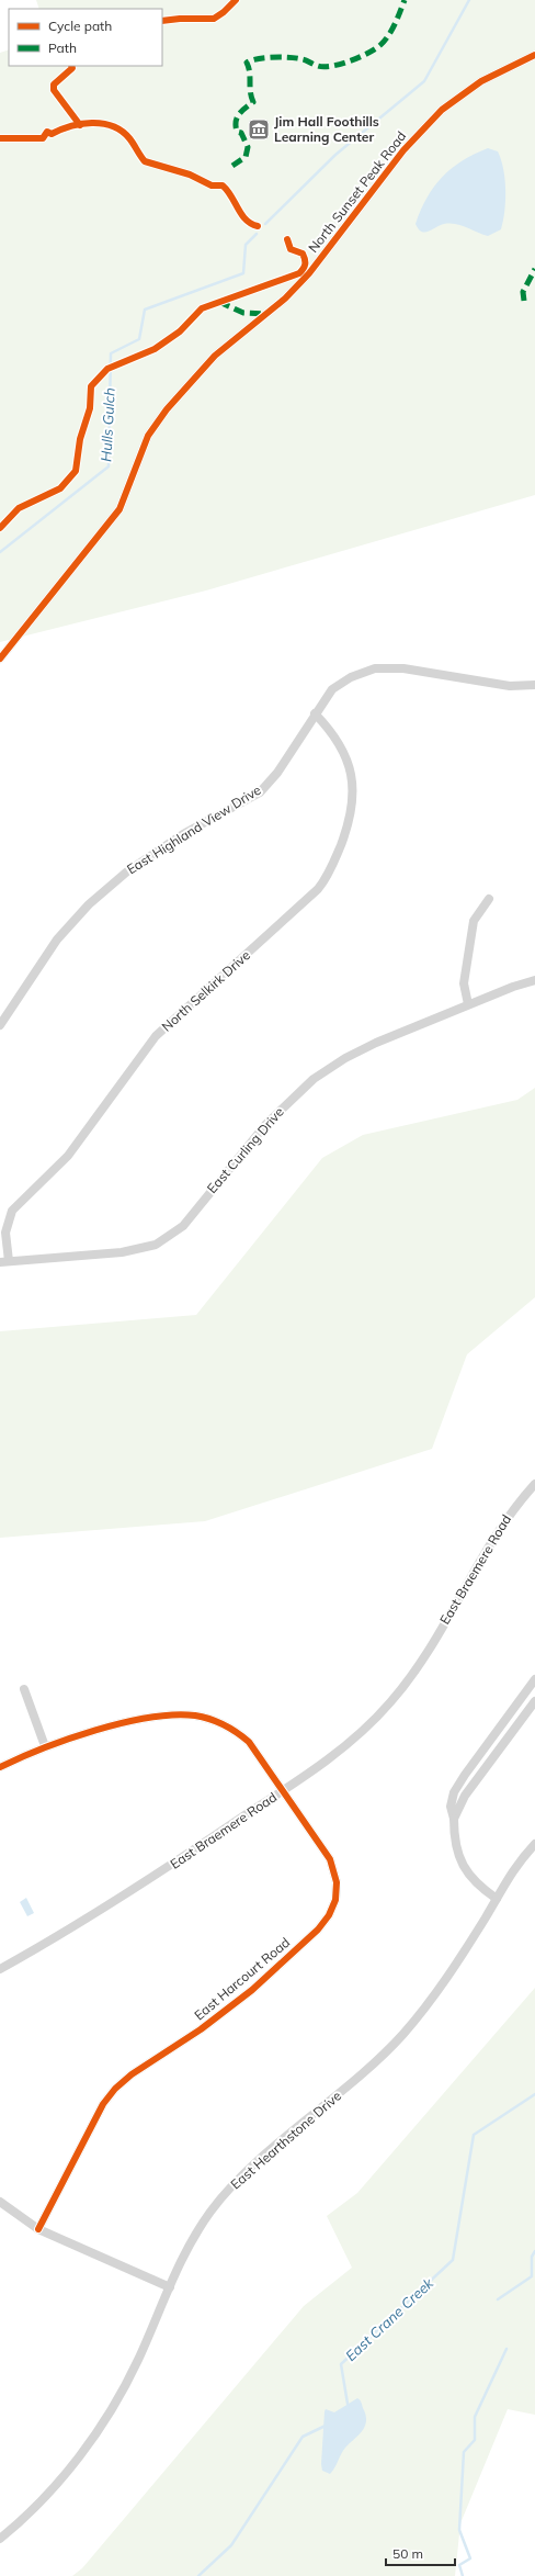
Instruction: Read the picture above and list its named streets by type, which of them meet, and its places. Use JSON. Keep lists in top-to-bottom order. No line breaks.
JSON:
{"streets":{"street":["North Sunset Peak Road","East Highland View Drive","North Selkirk Drive","East Curling Drive","East Braemere Road","East Harcourt Road","East Hearthstone Drive"]},"crossings":[["East Highland View Drive","North Selkirk Drive"],["North Selkirk Drive","East Curling Drive"],["East Braemere Road","East Harcourt Road"]],"water":["Hulls Gulch","East Crane Creek"],"places":{"museum":["Jim Hall Foothills Learning Center"]},"legend":["Cycle path","Path"],"scale_bar":"50 m"}
